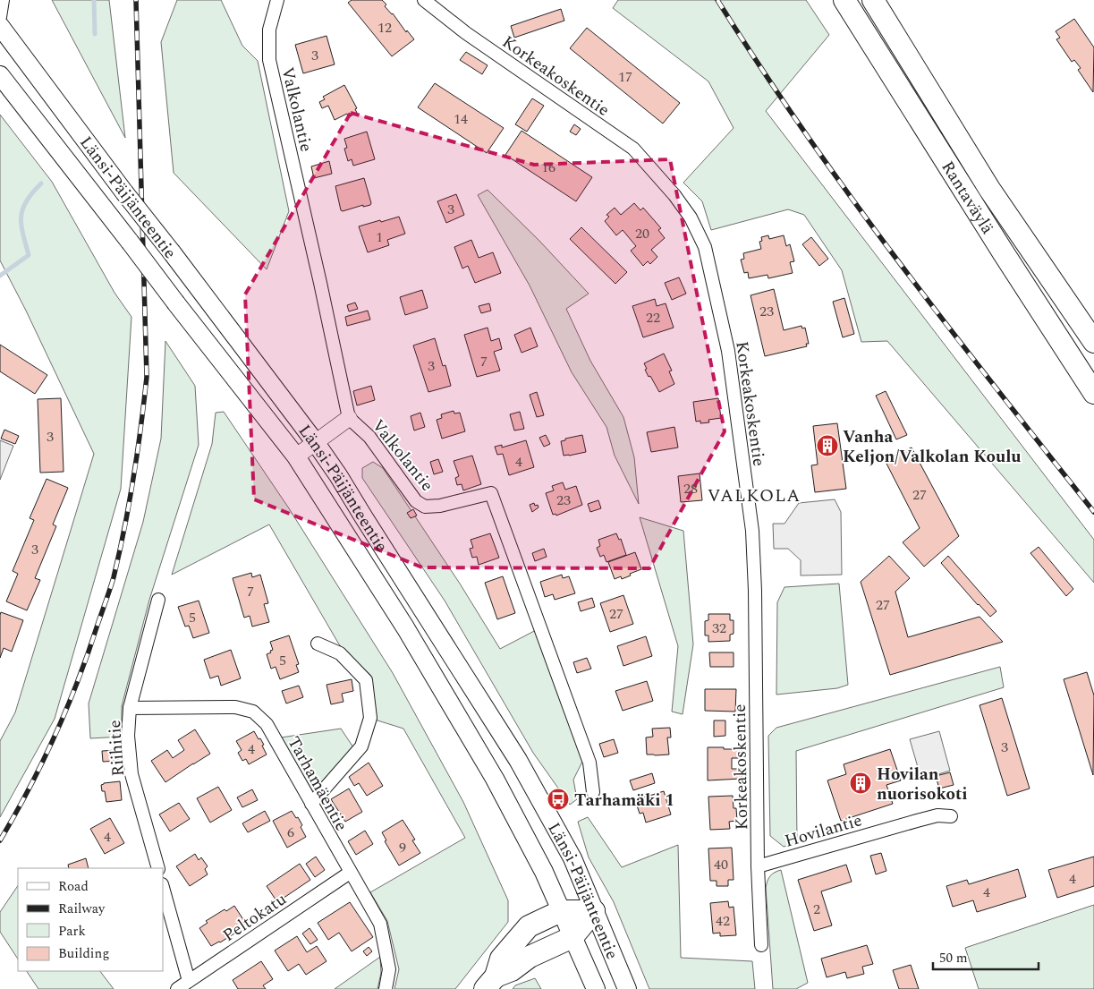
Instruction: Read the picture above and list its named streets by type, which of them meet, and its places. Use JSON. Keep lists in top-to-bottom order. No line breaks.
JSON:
{"streets":{"highway":["Rantaväylä"],"main road":["Länsi-Päijänteentie"],"street":["Korkeakoskentie","Valkolantie","Riihitie","Tarhamäentie","Hovilantie","Peltokatu"]},"crossings":[["Korkeakoskentie","Hovilantie"],["Riihitie","Tarhamäentie"],["Tarhamäentie","Peltokatu"]],"districts":["VALKOLA"],"places":{"building":["Vanha Keljon/Valkolan Koulu","Hovilan nuorisokoti"],"bus stop":["Tarhamäki 1"]},"house_numbers":["12","3","17","14","16","3","20","1","23","22","7","3","3","4","28","27","23","3","7","27","27","5","32","5","3","4","6","4","9","40","4","4","2","42"],"legend":["Road","Railway","Park","Building"],"scale_bar":"50 m"}
